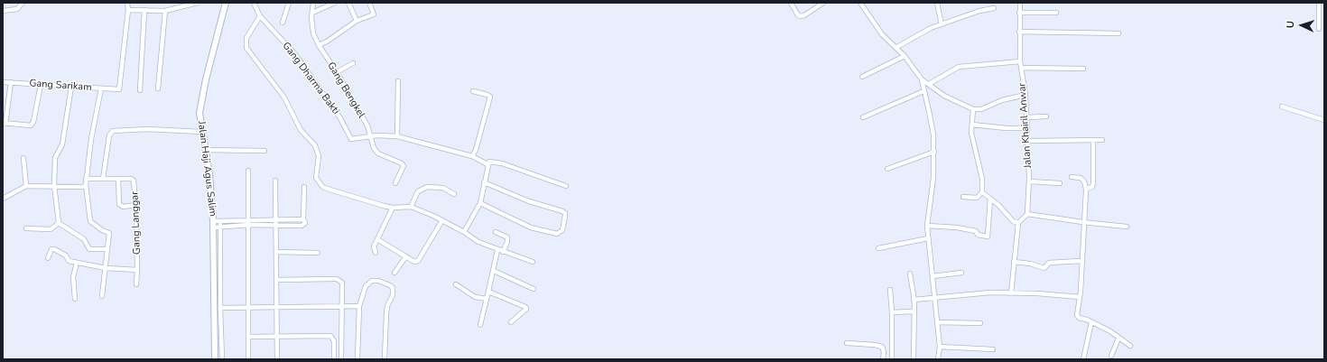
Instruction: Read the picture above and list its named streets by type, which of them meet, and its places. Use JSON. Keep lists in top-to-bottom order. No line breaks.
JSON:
{"streets":{"street":["Gang Dharma Bakti","Gang Sarikam","Gang Bengkel","Jalan Khairil Anwar","Jalan Haji Agus Salim","Gang Langgar"]},"crossings":[["Gang Dharma Bakti","Gang Bengkel"]],"north":"left"}
